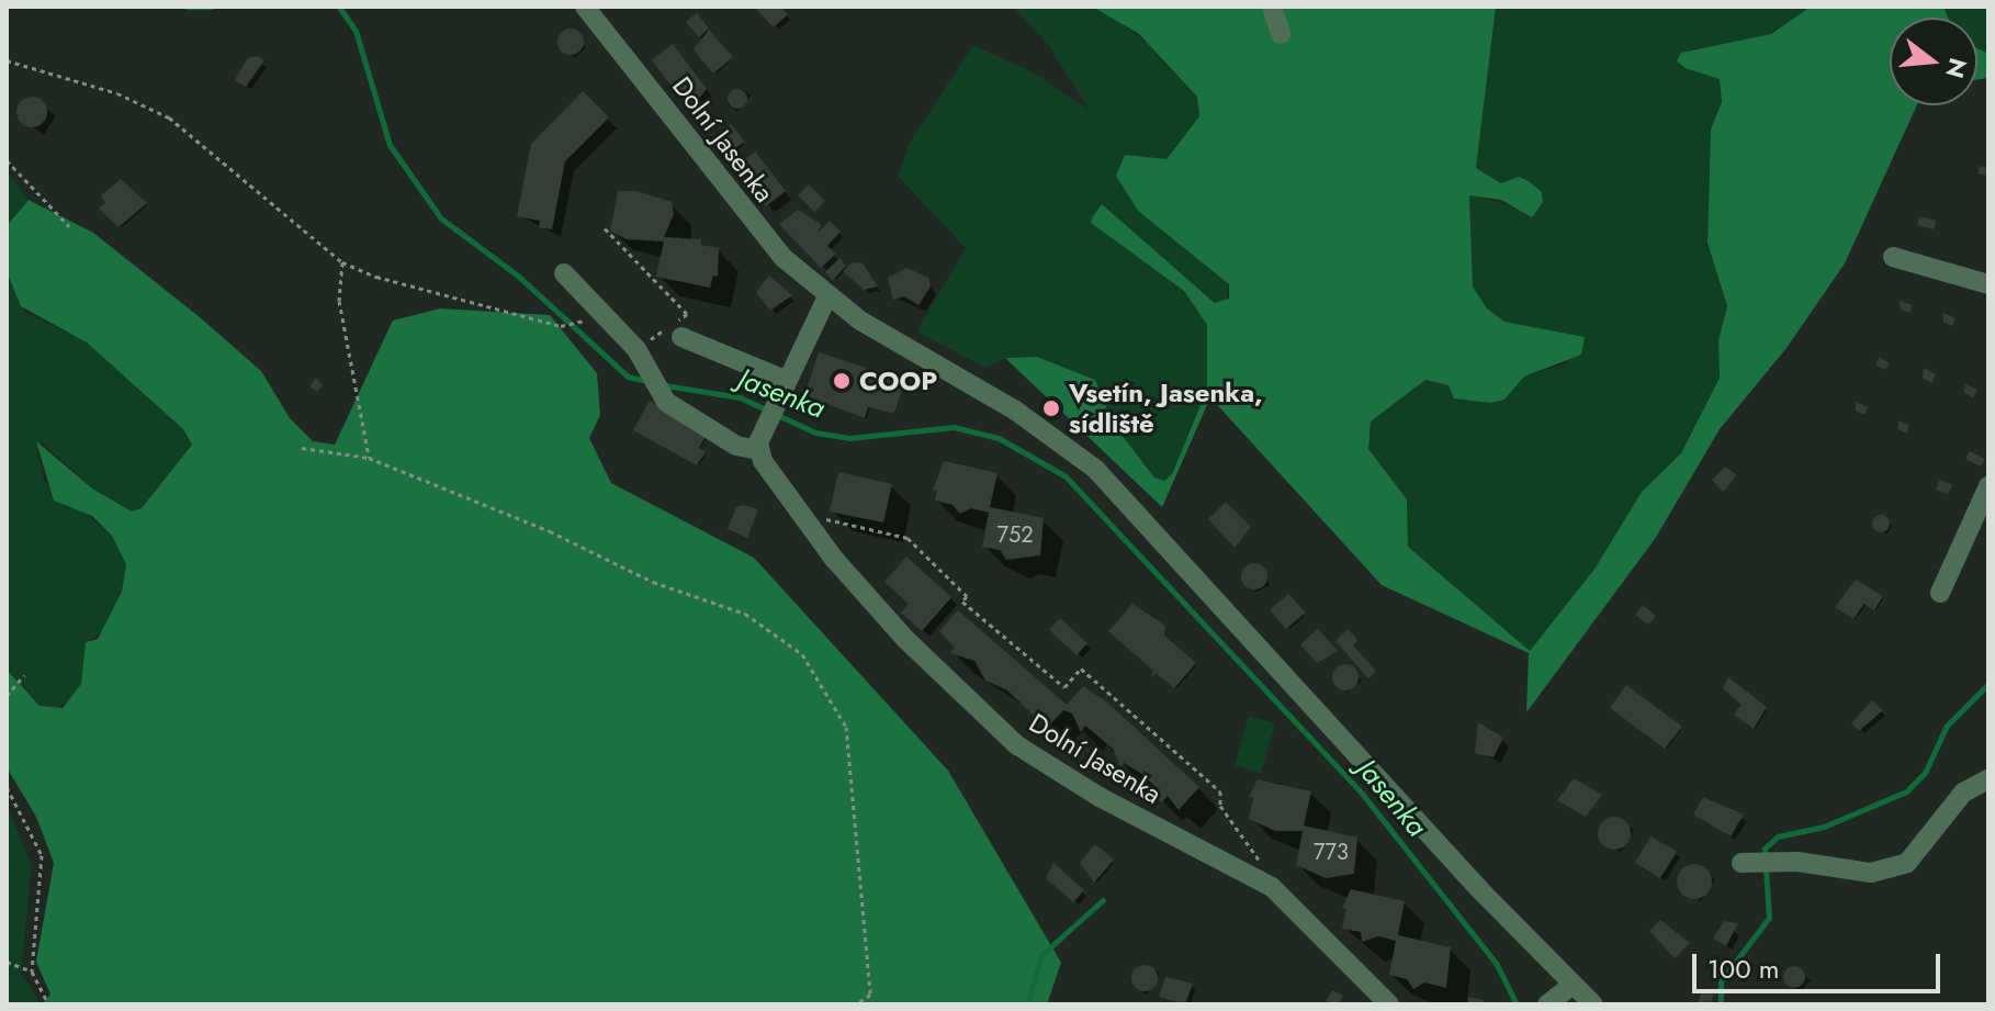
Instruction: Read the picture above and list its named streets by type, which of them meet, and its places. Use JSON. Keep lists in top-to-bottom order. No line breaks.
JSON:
{"streets":{"street":["Dolní Jasenka"]},"water":["Jasenka"],"places":["COOP","Vsetín, Jasenka, sídliště"],"house_numbers":["752","773"],"scale_bar":"100 m","north":"right"}
